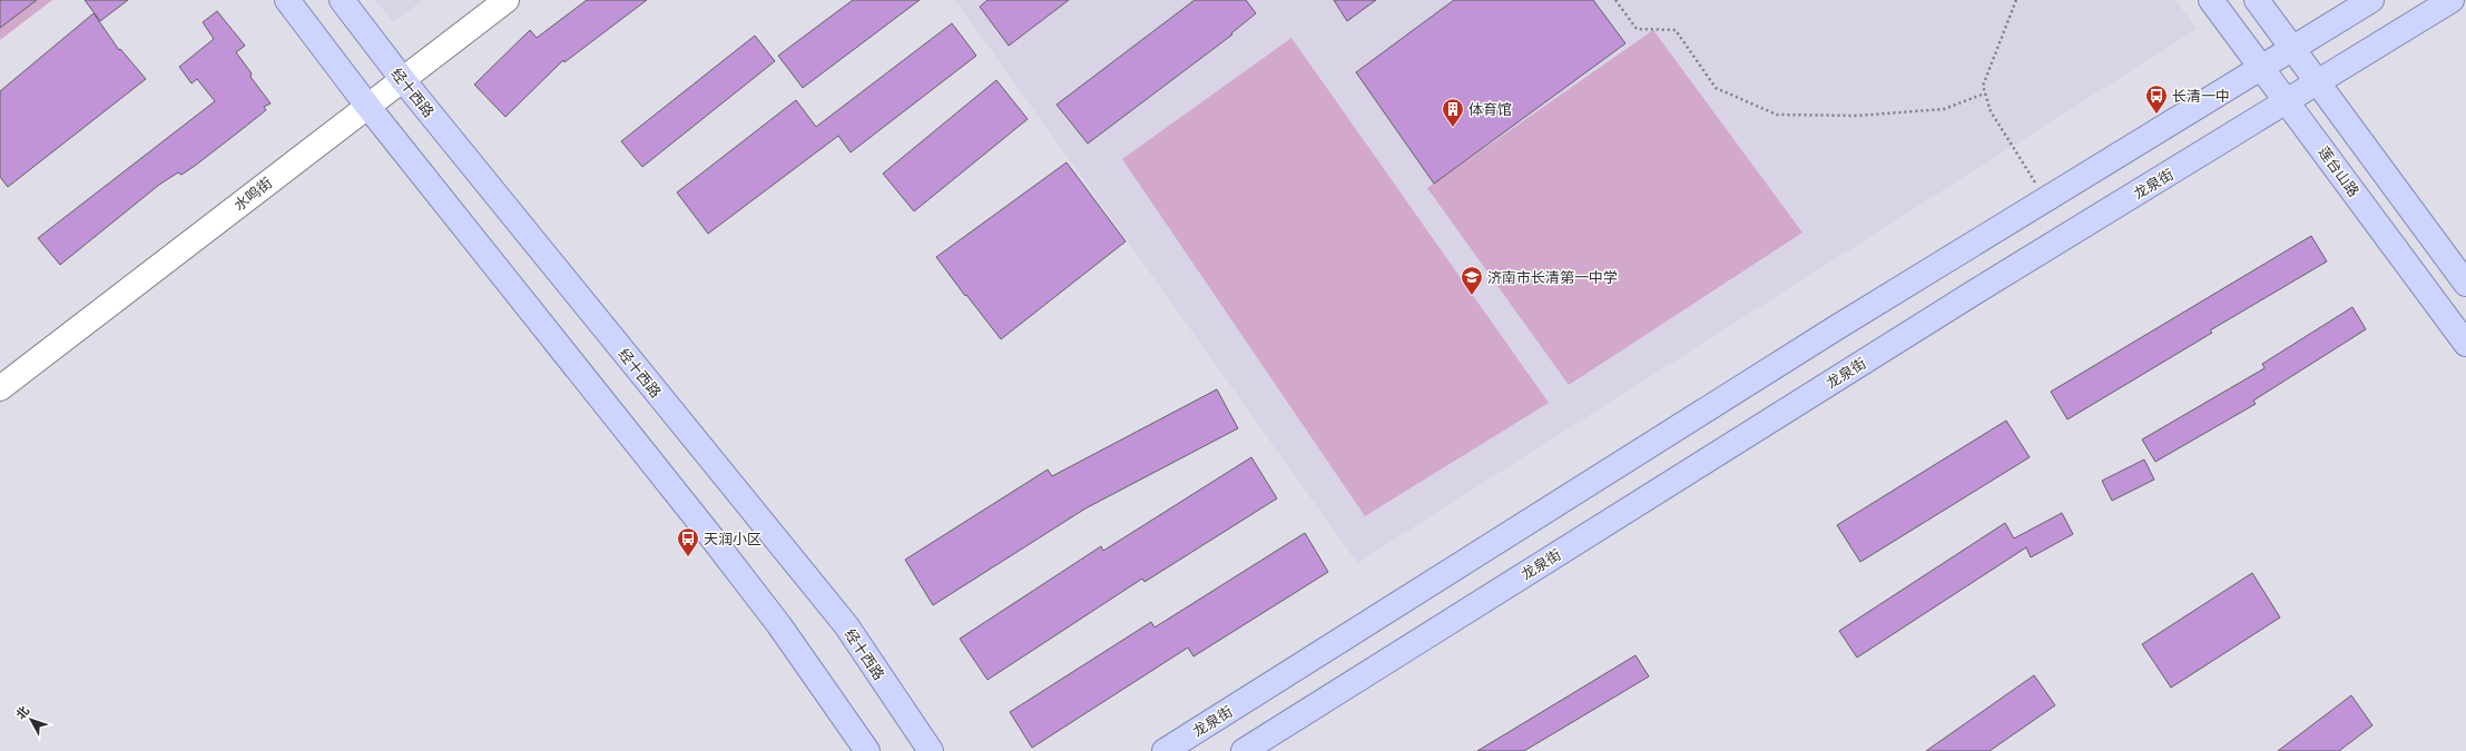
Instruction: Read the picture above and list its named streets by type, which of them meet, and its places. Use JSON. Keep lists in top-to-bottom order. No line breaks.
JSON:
{"streets":{"main road":["经十西路","莲台山路","龙泉街"],"street":["水鸣街"]},"crossings":[["经十西路","水鸣街"],["莲台山路","龙泉街"]],"places":{"bus stop":["长清一中","天润小区"],"building":["体育馆"],"school or university":["济南市长清第一中学"]},"north":"top left"}
